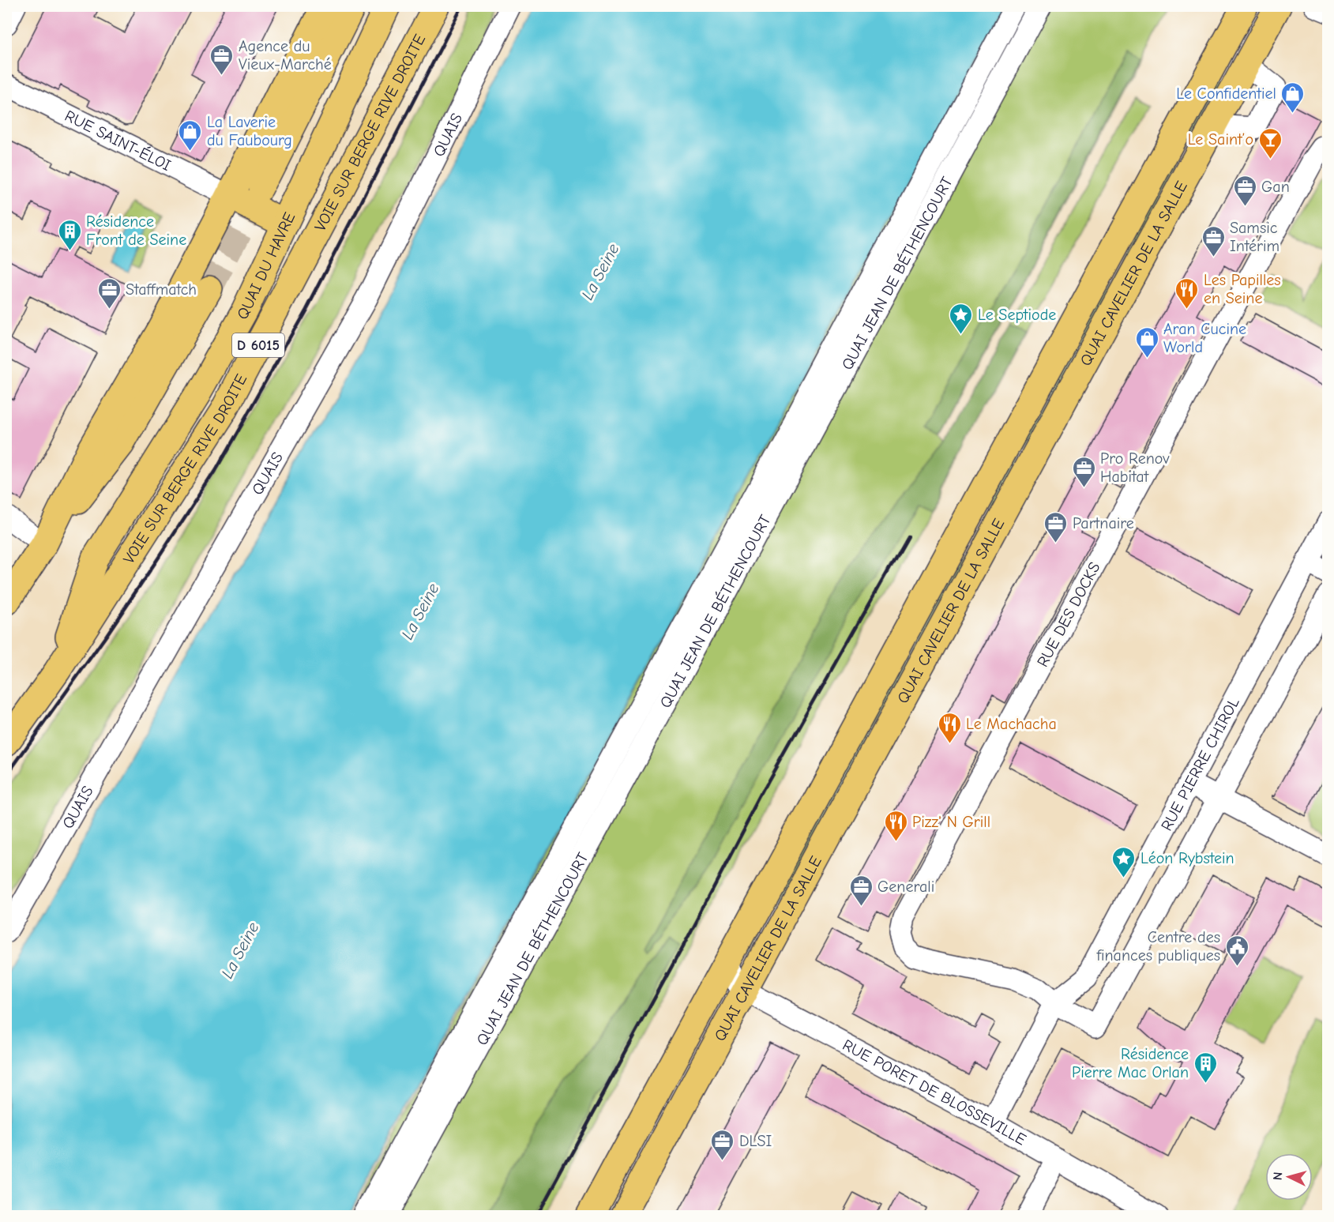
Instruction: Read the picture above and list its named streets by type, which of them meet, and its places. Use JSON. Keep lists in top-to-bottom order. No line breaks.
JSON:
{"streets":{"main road":["VOIE SUR BERGE RIVE DROITE","QUAI DU HAVRE","QUAI CAVELIER DE LA SALLE","D 6015"],"street":["QUAIS","RUE SAINT-ÉLOI","QUAI JEAN DE BÉTHENCOURT","RUE DES DOCKS","RUE PIERRE CHIROL","RUE PORET DE BLOSSEVILLE"]},"crossings":[["VOIE SUR BERGE RIVE DROITE","QUAI DU HAVRE"],["QUAI CAVELIER DE LA SALLE","RUE PORET DE BLOSSEVILLE"],["RUE DES DOCKS","RUE PIERRE CHIROL"],["RUE PIERRE CHIROL","RUE PORET DE BLOSSEVILLE"]],"water":["La Seine"],"places":{"office":["Agence du Vieux-Marché","Gan","Samsic Intérim","Staffmatch","Pro Renov Habitat","Partnaire","Generali","DLSI"],"shop":["Le Confidentiel","La Laverie du Faubourg","Aran Cucine World"],"bar":["Le Saint’o"],"building":["Résidence Front de Seine","Résidence Pierre Mac Orlan"],"restaurant":["Les Papilles en Seine","Le Machacha","Pizz' N Grill"],"place":["Le Septiode","Léon Rybstein"],"public building":["Centre des finances publiques"]},"north":"left"}
